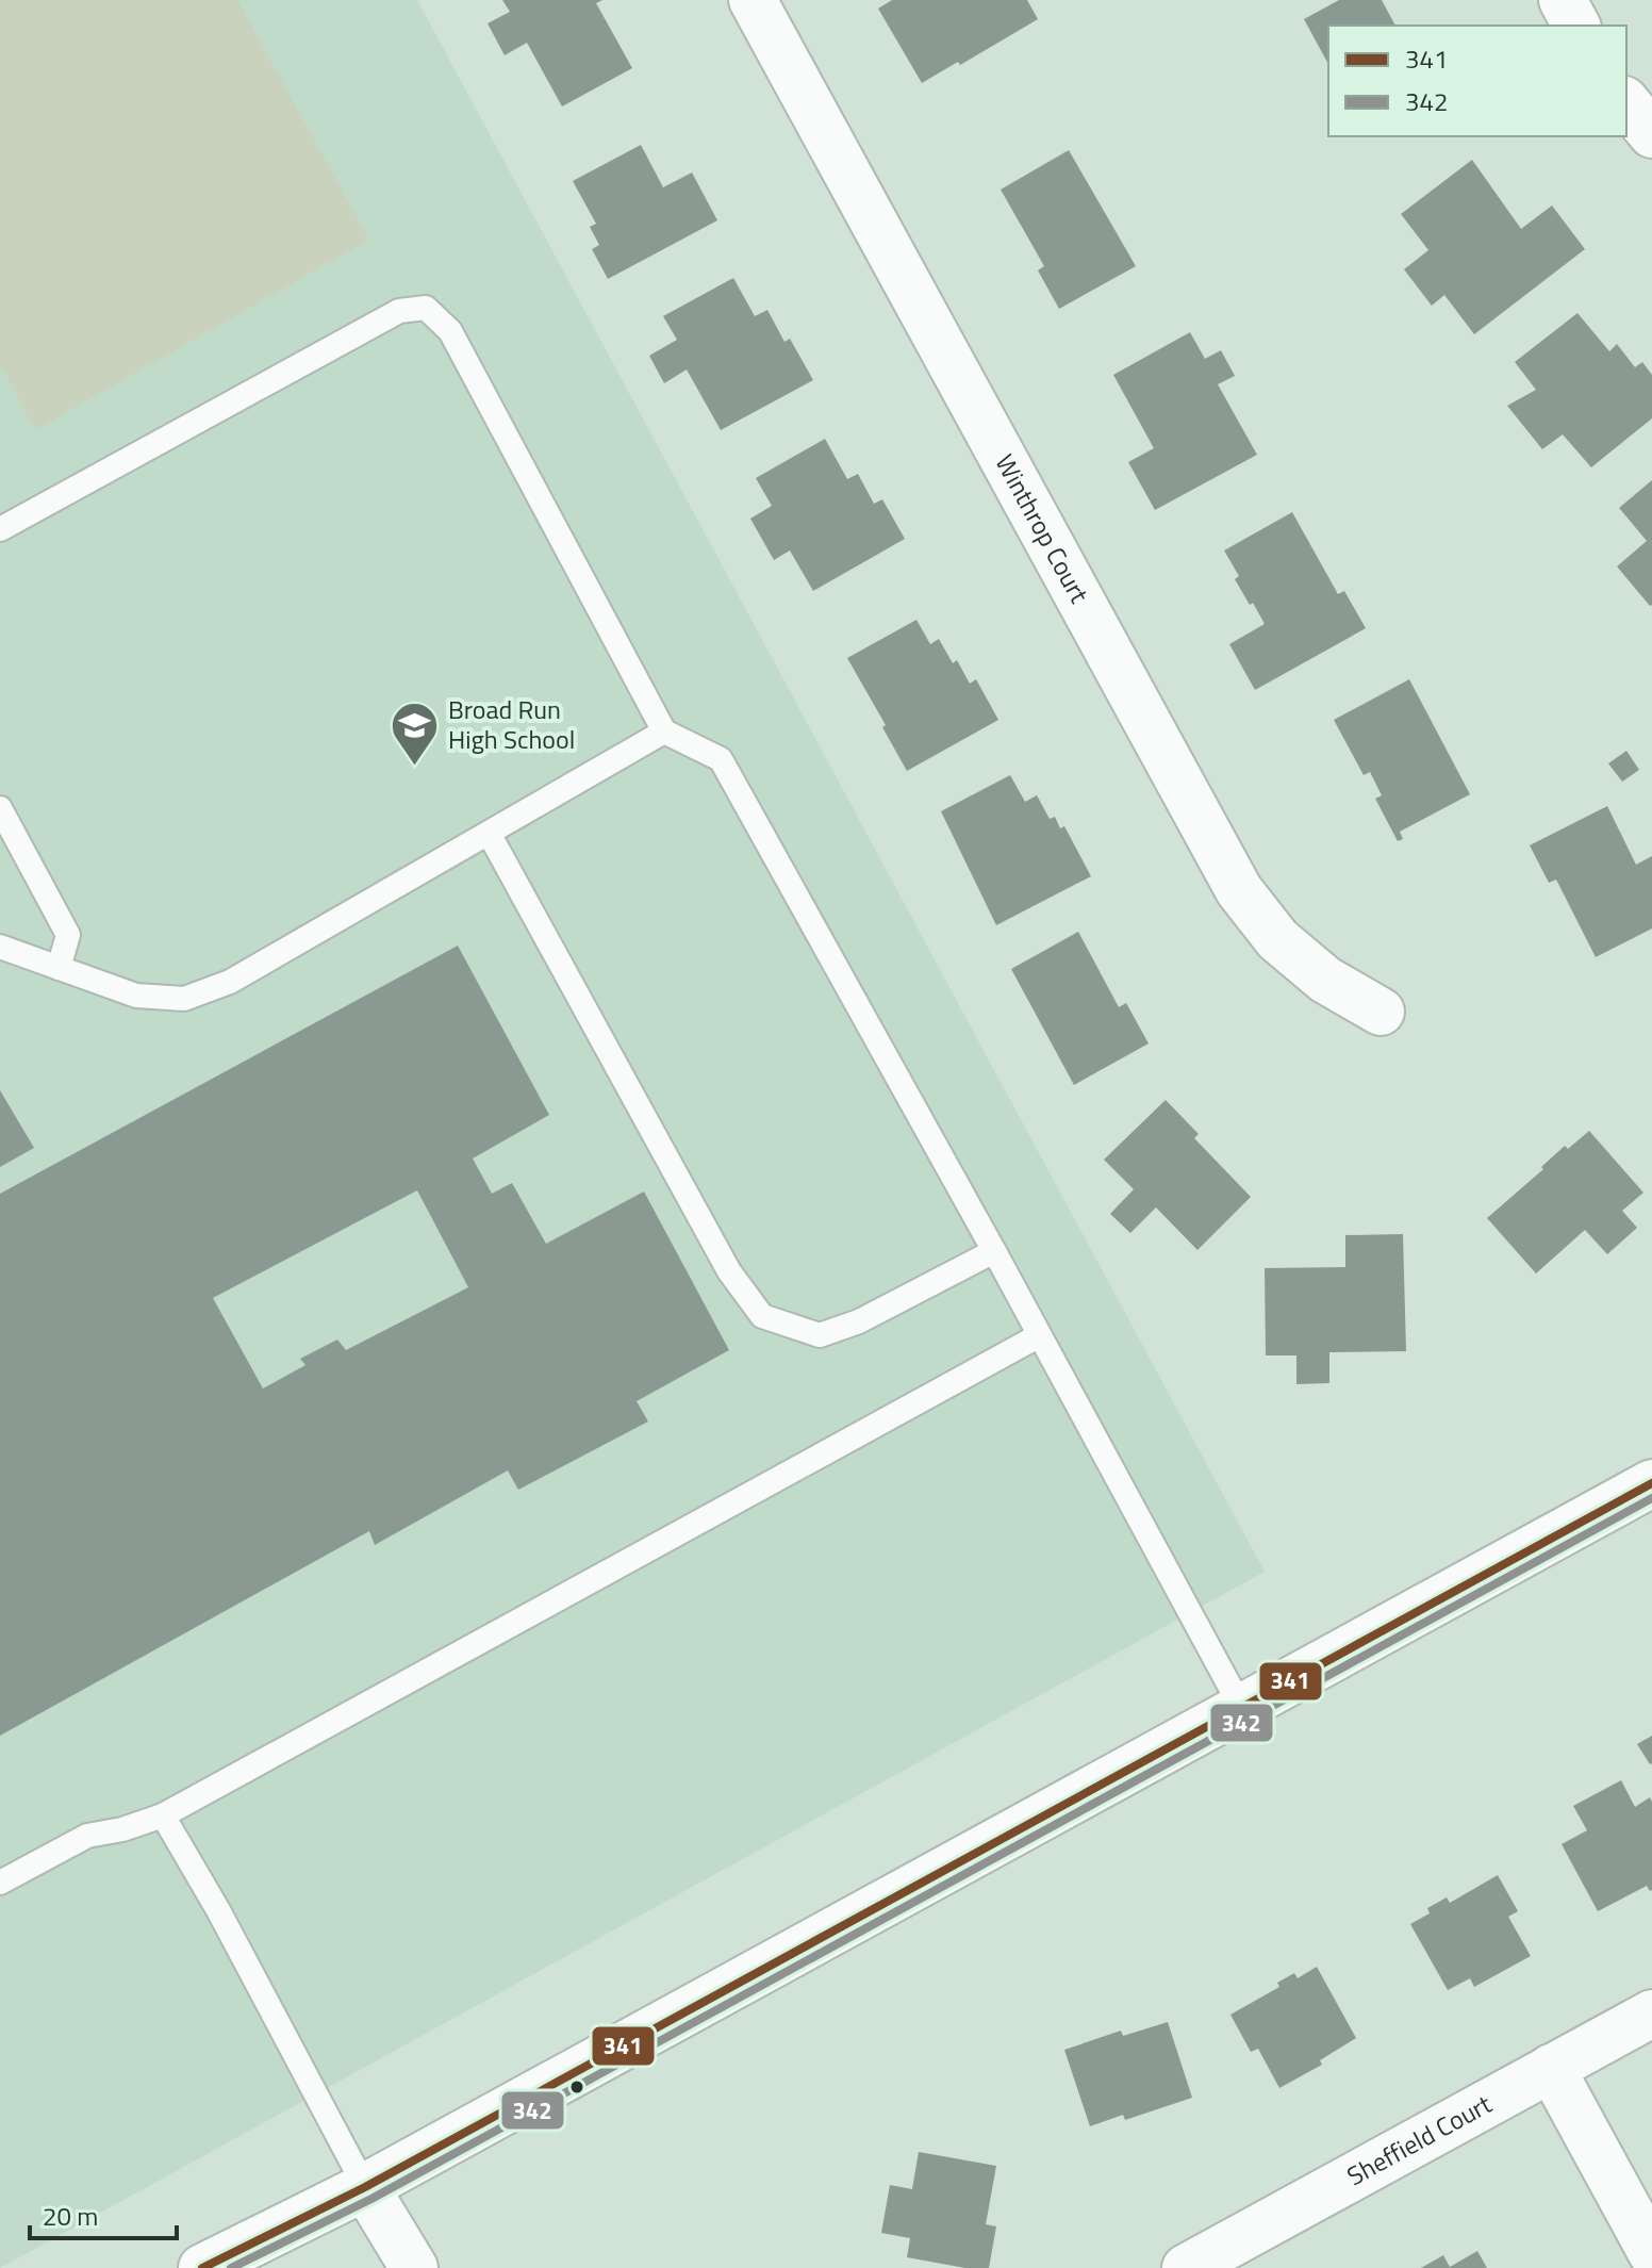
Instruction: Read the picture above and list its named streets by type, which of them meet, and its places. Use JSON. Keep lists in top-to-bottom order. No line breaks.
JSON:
{"streets":{"street":["Winthrop Court","Sheffield Court"]},"places":{"school or university":["Broad Run High School"]},"lines":["transit line 341","transit line 342"],"legend":["341","342"],"scale_bar":"20 m"}
